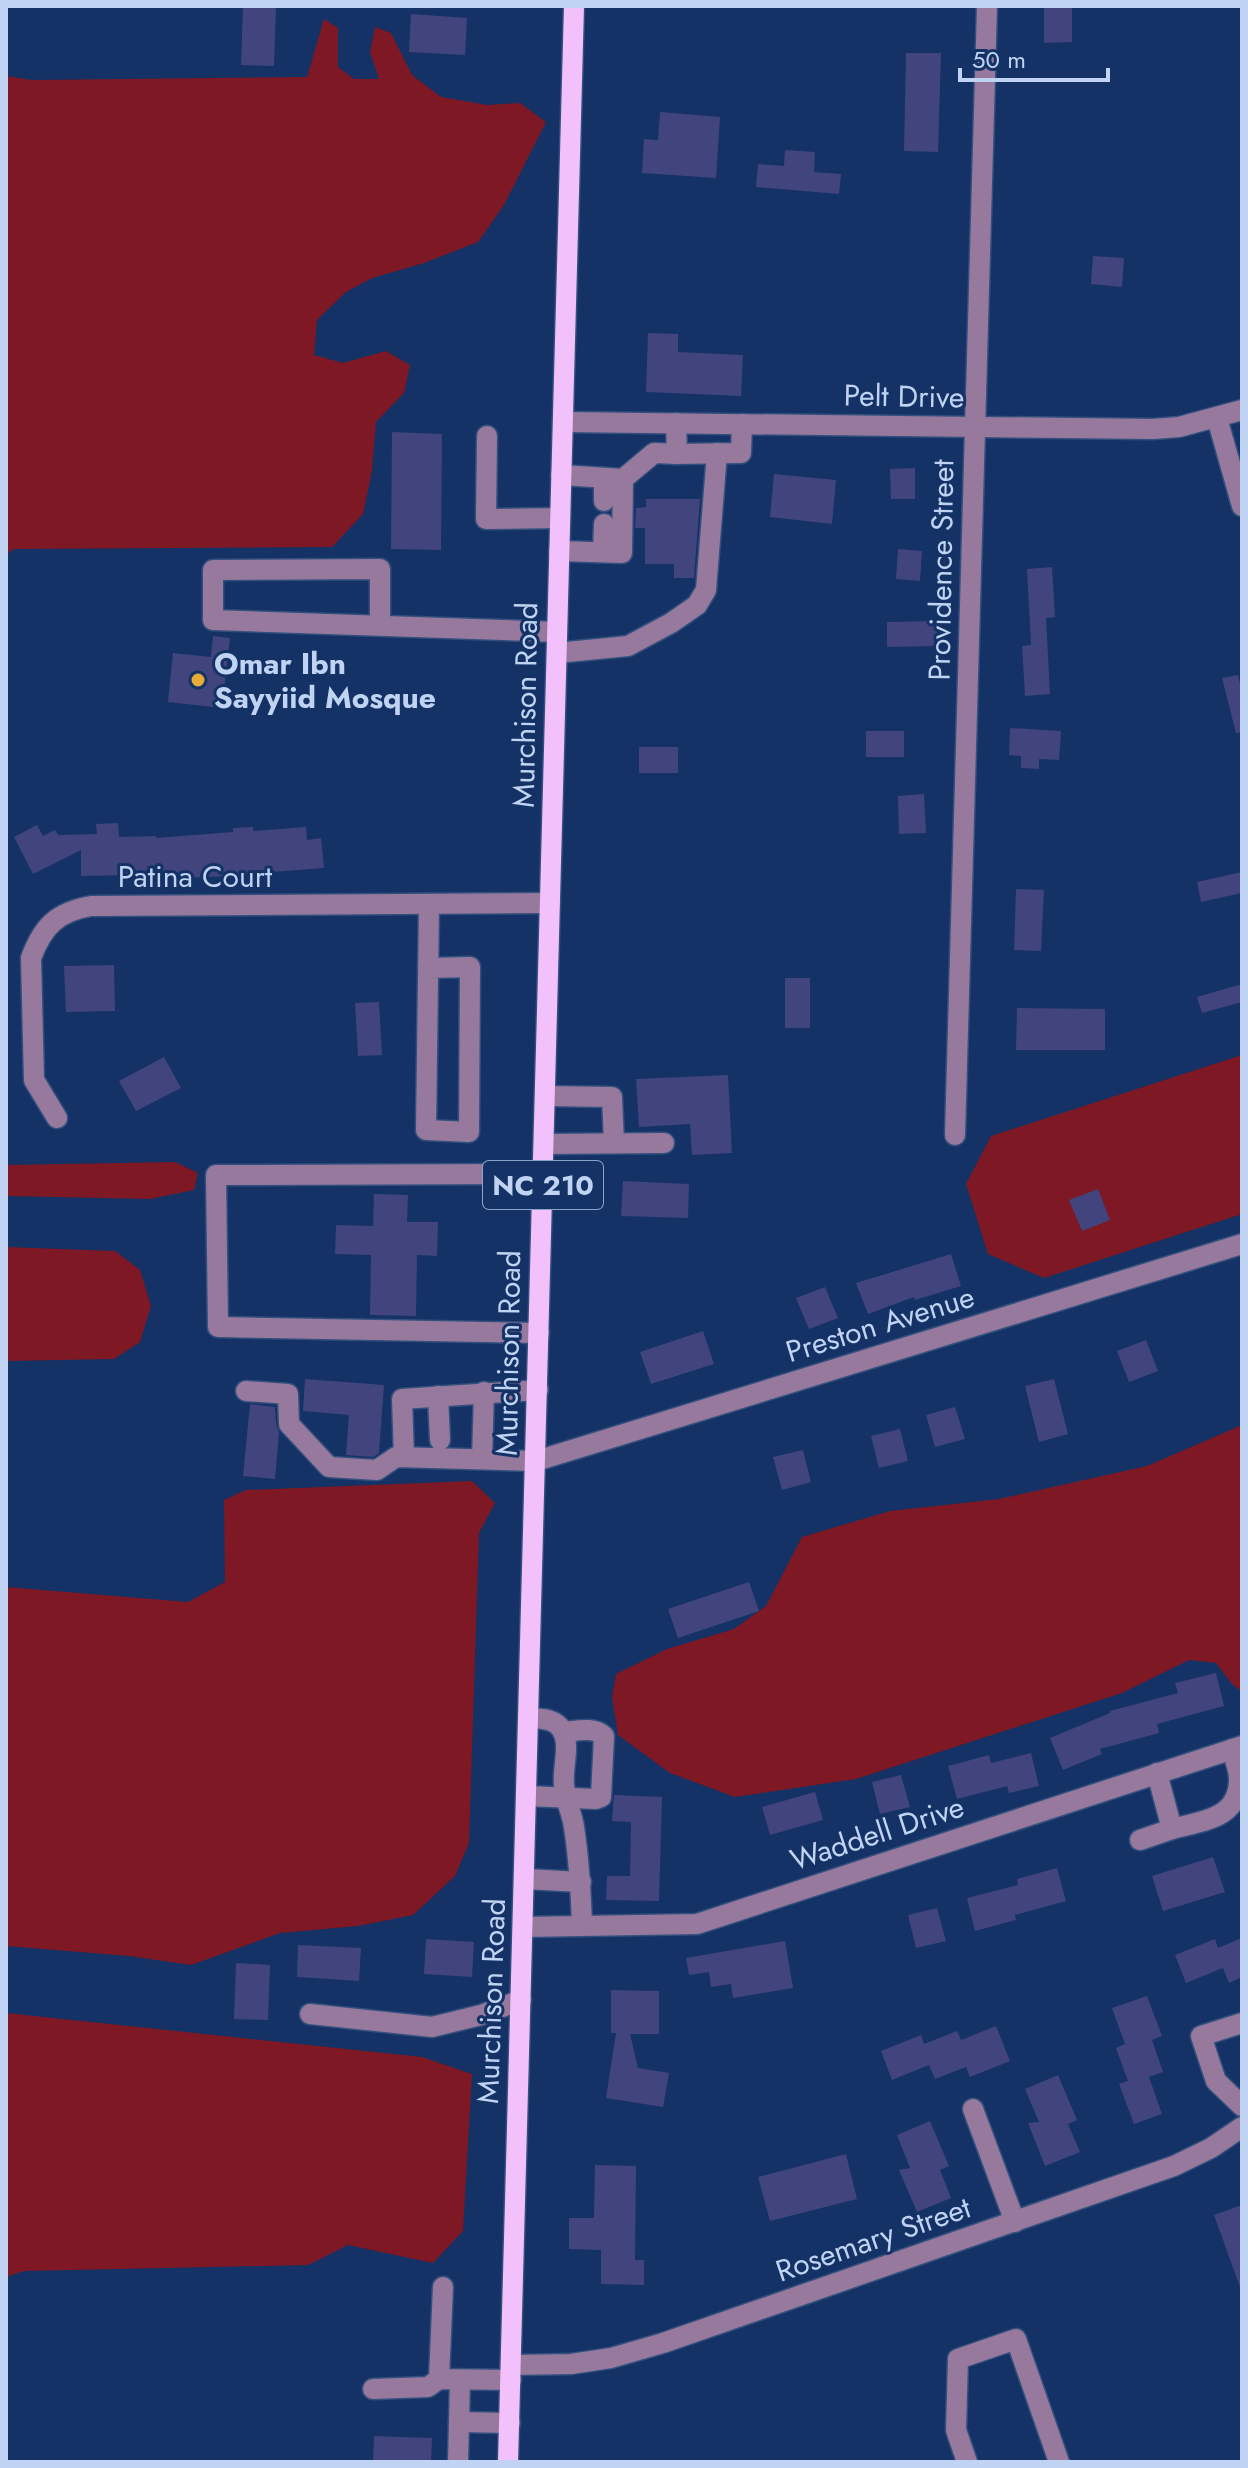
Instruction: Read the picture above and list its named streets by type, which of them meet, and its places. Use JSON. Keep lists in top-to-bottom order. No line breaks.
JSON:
{"streets":{"main road":["Murchison Road","NC 210"],"street":["Pelt Drive","Providence Street","Patina Court","Preston Avenue","Waddell Drive","Rosemary Street"]},"crossings":[["Pelt Drive","Providence Street"],["Pelt Drive","Murchison Road"],["Murchison Road","Patina Court"],["Murchison Road","Preston Avenue"],["Murchison Road","Waddell Drive"],["Murchison Road","Rosemary Street"]],"places":["Omar Ibn Sayyiid Mosque"],"scale_bar":"50 m"}
